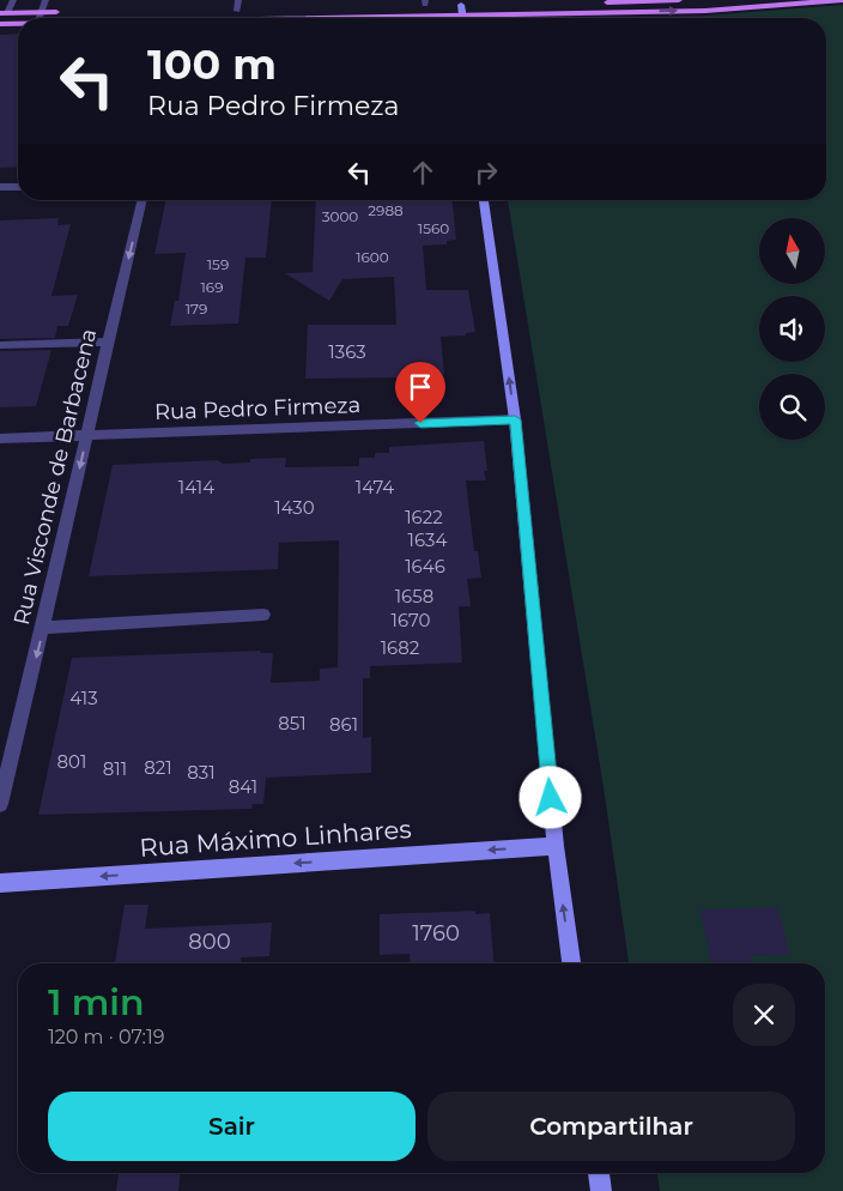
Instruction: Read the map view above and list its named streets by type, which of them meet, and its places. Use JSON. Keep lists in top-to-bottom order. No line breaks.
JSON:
{"streets":{"street":["Rua Pedro Firmeza","Rua Visconde de Barbacena","Rua Máximo Linhares"]},"crossings":[["Rua Pedro Firmeza","Rua Visconde de Barbacena"]],"one_way":["Rua Visconde de Barbacena","Rua Máximo Linhares"],"house_numbers":["2988","3000","1560","1600","159","169","179","1363","1414","1474","1430","1622","1634","1646","1658","1670","1682","413","851","861","801","821","811","831","841","1760","800"],"north":"top","page":{"turn":["100 m","Rua Pedro Firmeza"],"heading":["1 min","120 m · 07:19"],"buttons":["Sair","Compartilhar"]}}
